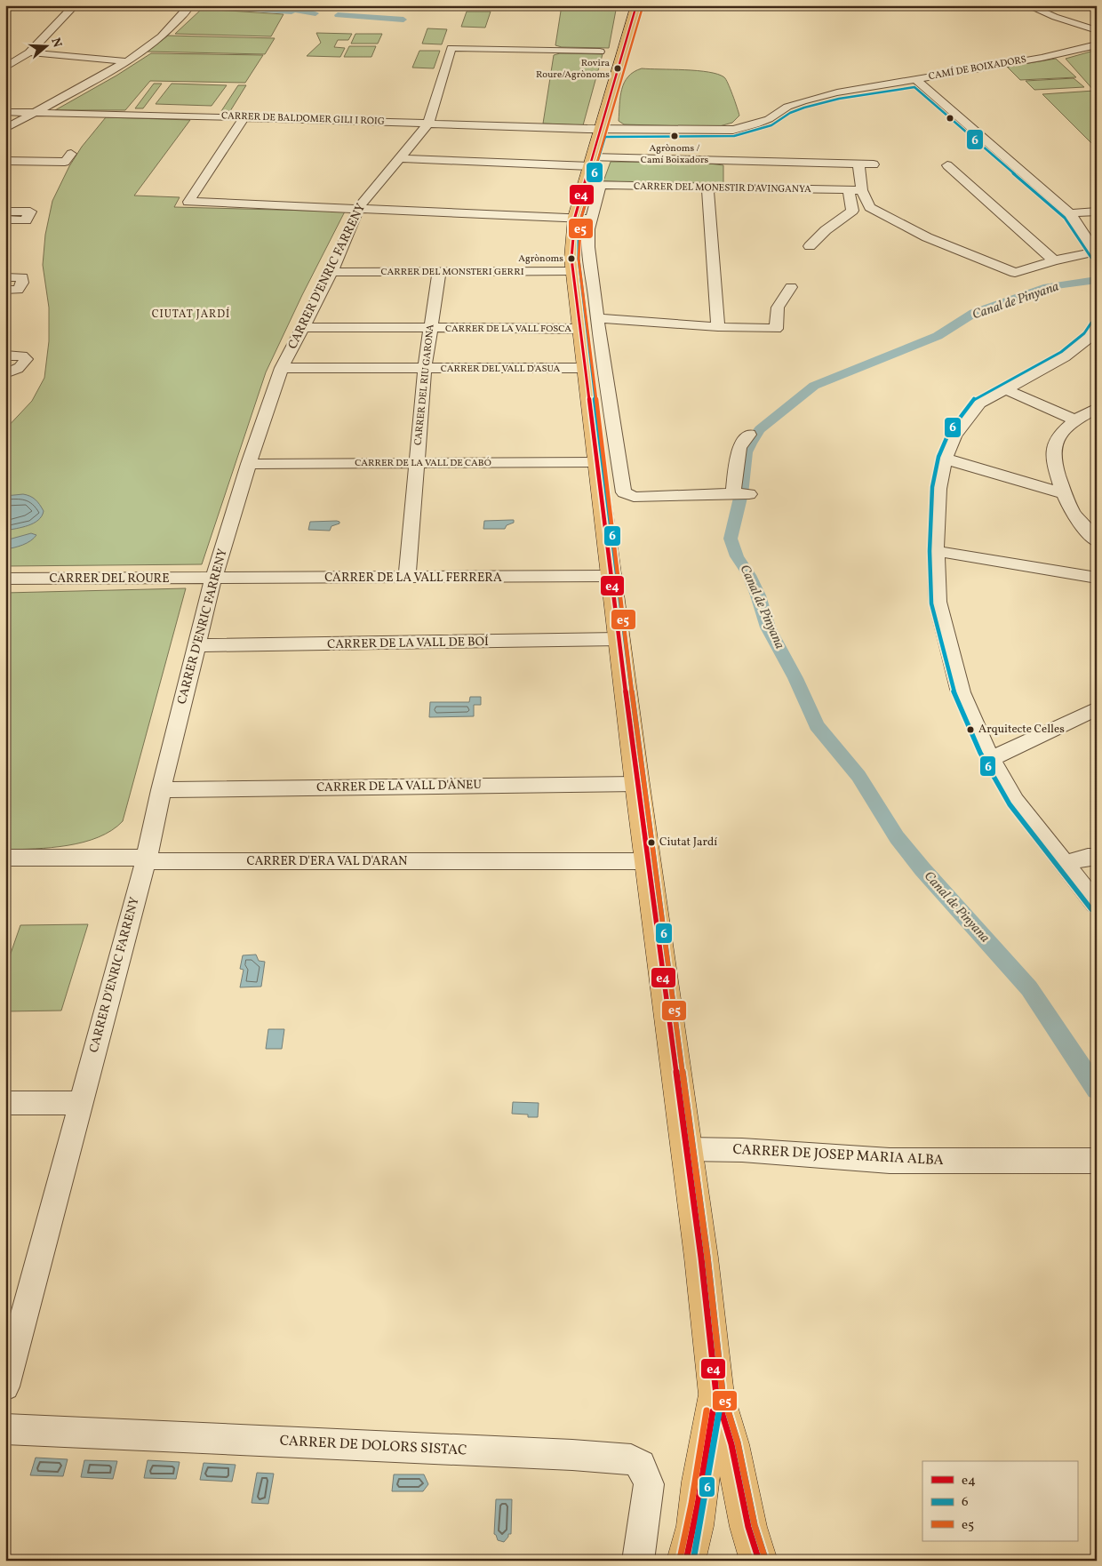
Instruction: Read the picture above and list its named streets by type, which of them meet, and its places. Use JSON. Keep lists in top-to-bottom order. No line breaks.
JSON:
{"streets":{"street":["CAMÍ DE BOIXADORS","CARRER DE BALDOMER GILI I ROIG","CARRER DEL MONESTIR D'AVINGANYA","CARRER DEL MONSTERI GERRI","CARRER D'ENRIC FARRENY","CARRER DE LA VALL FOSCA","CARRER DEL VALL D'ASUA","CARRER DEL RIU GARONA","CARRER DE LA VALL DE CABÓ","CARRER DE LA VALL FERRERA","CARRER DEL ROURE","CARRER DE LA VALL DE BOÍ","CARRER DE LA VALL D'ÀNEU","CARRER D'ERA VAL D'ARAN","CARRER DE JOSEP MARIA ALBA","CARRER DE DOLORS SISTAC"]},"crossings":[["CAMÍ DE BOIXADORS","CARRER DE BALDOMER GILI I ROIG"],["CARRER DE BALDOMER GILI I ROIG","CARRER D'ENRIC FARRENY"],["CARRER DEL MONSTERI GERRI","CARRER D'ENRIC FARRENY"],["CARRER DEL MONSTERI GERRI","CARRER DEL RIU GARONA"],["CARRER D'ENRIC FARRENY","CARRER DE LA VALL FOSCA"],["CARRER D'ENRIC FARRENY","CARRER DEL VALL D'ASUA"],["CARRER D'ENRIC FARRENY","CARRER DE LA VALL DE CABÓ"],["CARRER D'ENRIC FARRENY","CARRER DE LA VALL FERRERA"],["CARRER D'ENRIC FARRENY","CARRER DEL ROURE"],["CARRER D'ENRIC FARRENY","CARRER DE LA VALL DE BOÍ"],["CARRER D'ENRIC FARRENY","CARRER DE LA VALL D'ÀNEU"],["CARRER D'ENRIC FARRENY","CARRER D'ERA VAL D'ARAN"],["CARRER DE LA VALL FOSCA","CARRER DEL RIU GARONA"],["CARRER DEL VALL D'ASUA","CARRER DEL RIU GARONA"],["CARRER DEL RIU GARONA","CARRER DE LA VALL DE CABÓ"],["CARRER DEL RIU GARONA","CARRER DE LA VALL FERRERA"],["CARRER DE LA VALL FERRERA","CARRER DEL ROURE"]],"districts":["CIUTAT JARDÍ"],"water":["Canal de Pinyana"],"places":["Rovira Roure/Agrònoms","Agrònoms / Camí Boixadors","Agrònoms","Arquitecte Celles","Ciutat Jardí"],"lines":["transit line e4","transit line e5","transit line 6"],"legend":["e4","6","e5"],"north":"right"}
